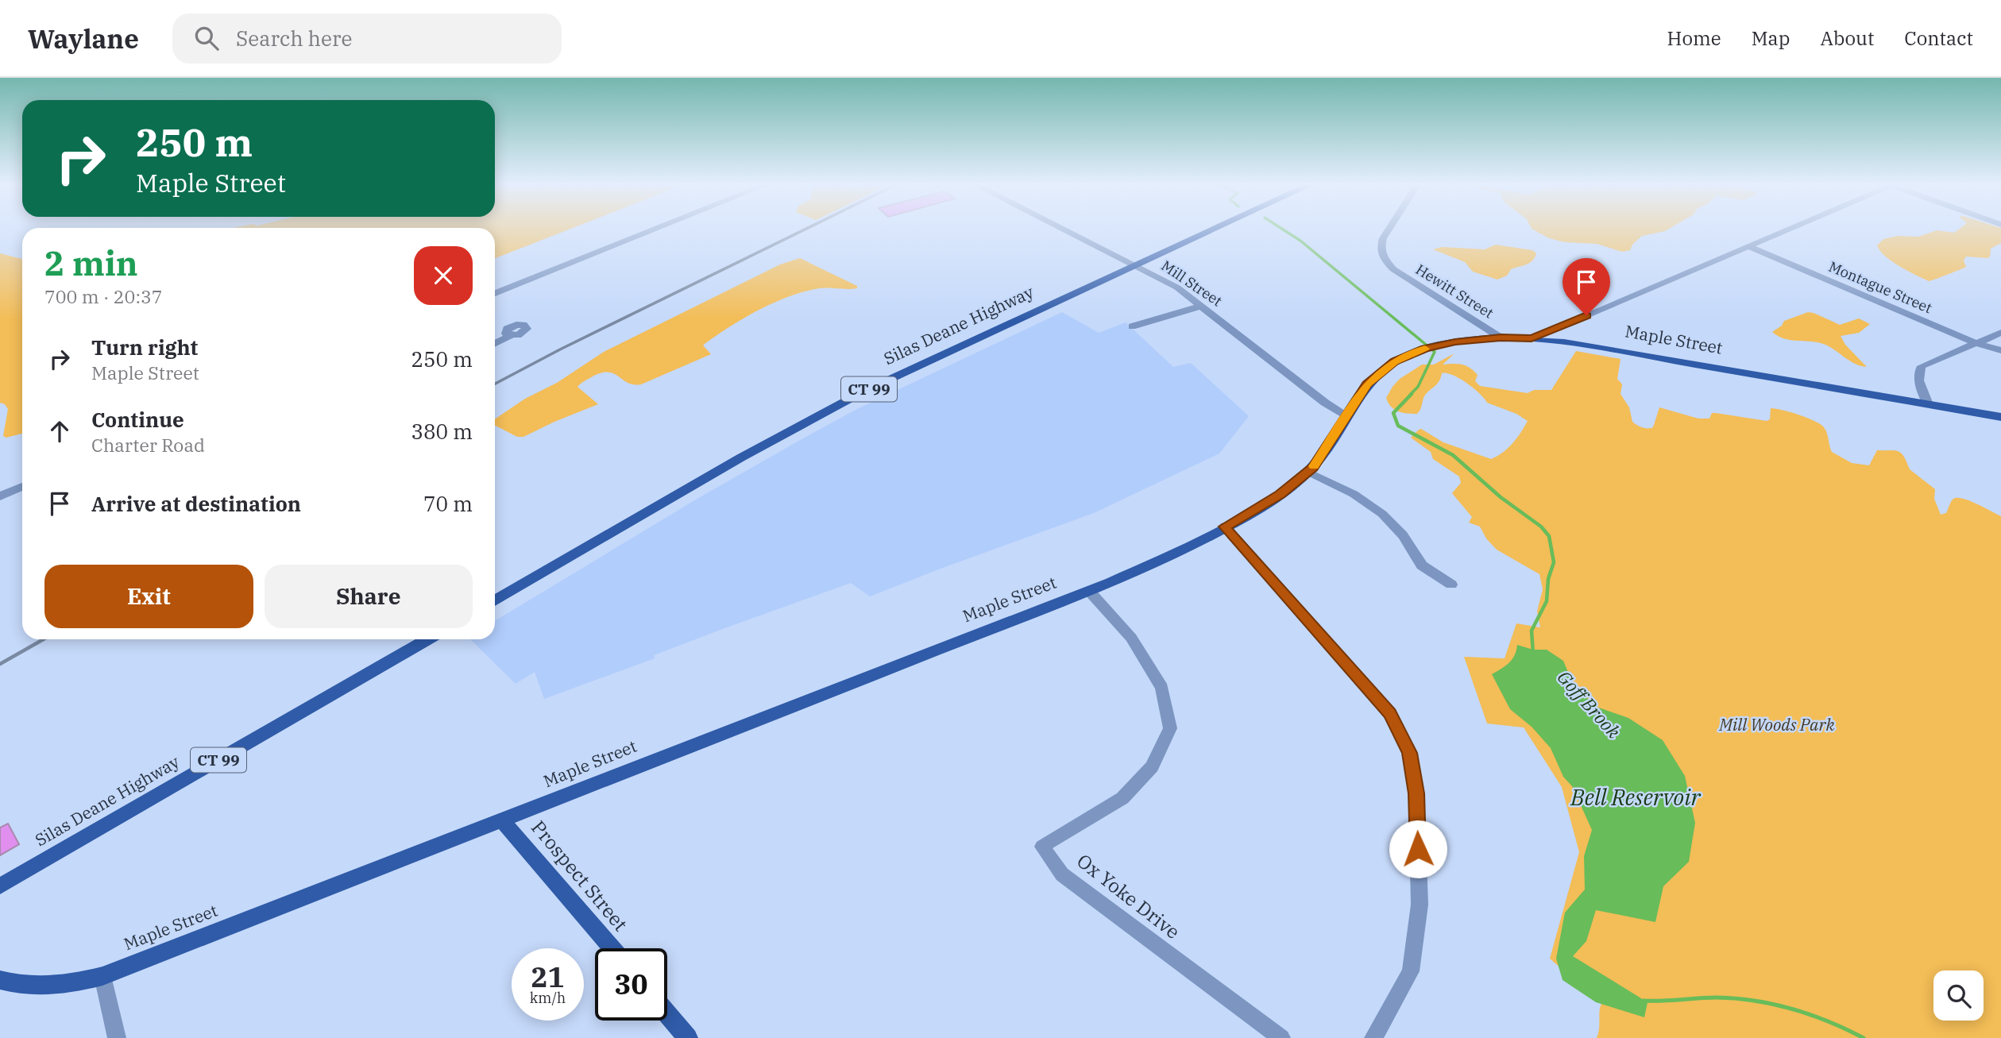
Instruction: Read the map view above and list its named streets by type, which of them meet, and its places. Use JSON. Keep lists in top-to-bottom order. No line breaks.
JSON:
{"streets":{"main road":["Silas Deane Highway","Maple Street","CT 99","Prospect Street"],"street":["Mill Street","Montague Street","Hewitt Street","Ox Yoke Drive"]},"crossings":[["Mill Street","Silas Deane Highway"],["Mill Street","Maple Street"],["Hewitt Street","Maple Street"],["Maple Street","Prospect Street"],["Maple Street","Ox Yoke Drive"]],"water":["Goff Brook","Bell Reservoir"],"parks":["Mill Woods Park"],"page":{"header":"Waylane","search":"Search here","nav":["Home","Map","About","Contact"],"turn":["250 m","Maple Street"],"heading":["2 min","700 m · 20:37"],"list":[{"name":"Turn right","note":"Maple Street","value":"250 m"},{"name":"Continue","note":"Charter Road","value":"380 m"},{"name":"Arrive at destination","value":"70 m"}],"buttons":["Exit","Share"],"speed":"21 km/h","limit":"30"}}
